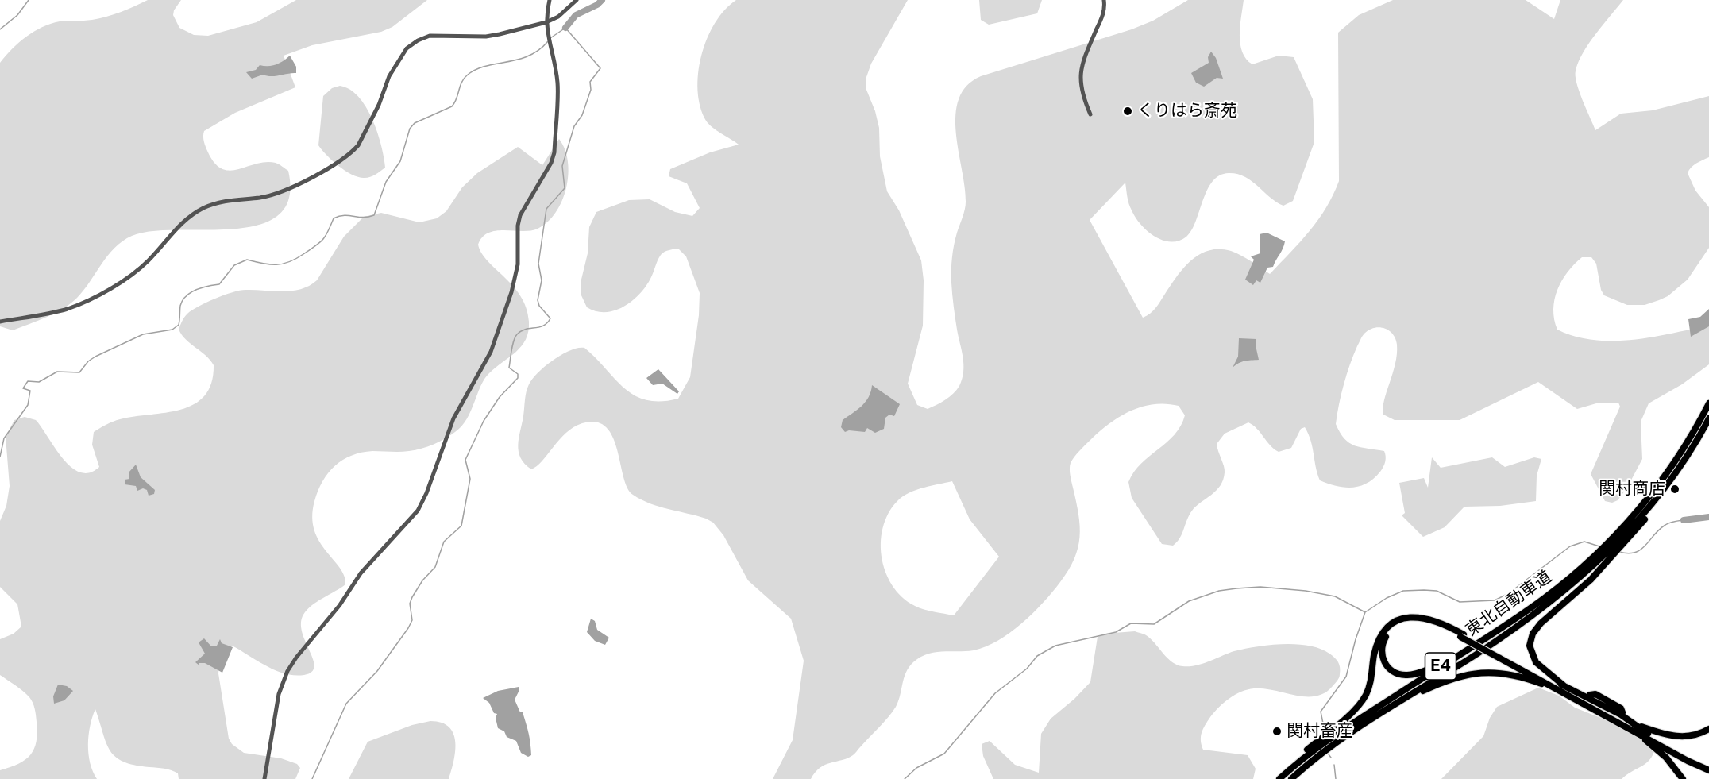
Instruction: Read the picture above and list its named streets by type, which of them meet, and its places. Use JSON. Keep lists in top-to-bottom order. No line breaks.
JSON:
{"streets":{"highway":["東北自動車道","E4"]},"places":["くりはら斎苑","関村商店","関村畜産"]}
